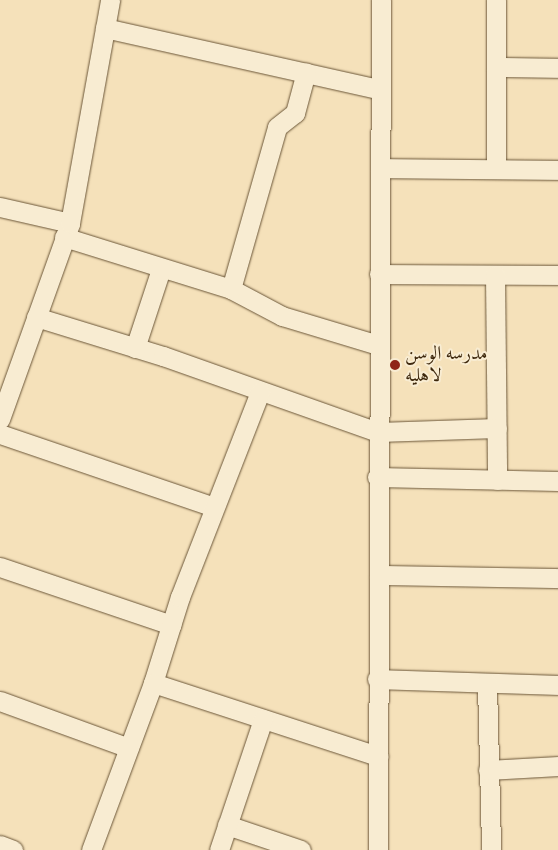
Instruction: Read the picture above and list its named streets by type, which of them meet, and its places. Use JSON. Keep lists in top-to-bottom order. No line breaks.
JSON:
{"places":["مدرسه الوسن لاهليه"]}
